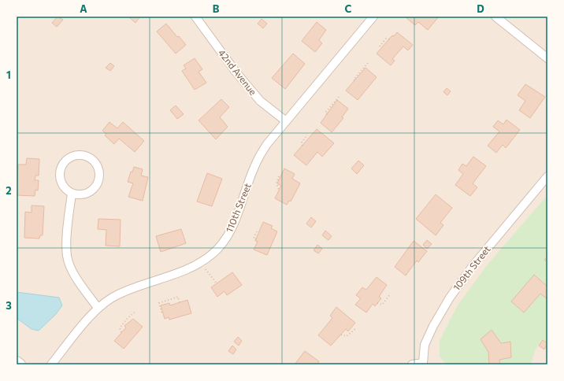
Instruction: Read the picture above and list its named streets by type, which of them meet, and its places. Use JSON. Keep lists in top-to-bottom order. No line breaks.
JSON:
{"streets":{"street":["42nd Avenue","110th Street","109th Street"]},"crossings":[["42nd Avenue","110th Street"]],"grid":{"columns":["A","B","C","D"],"rows":["1","2","3"]}}
